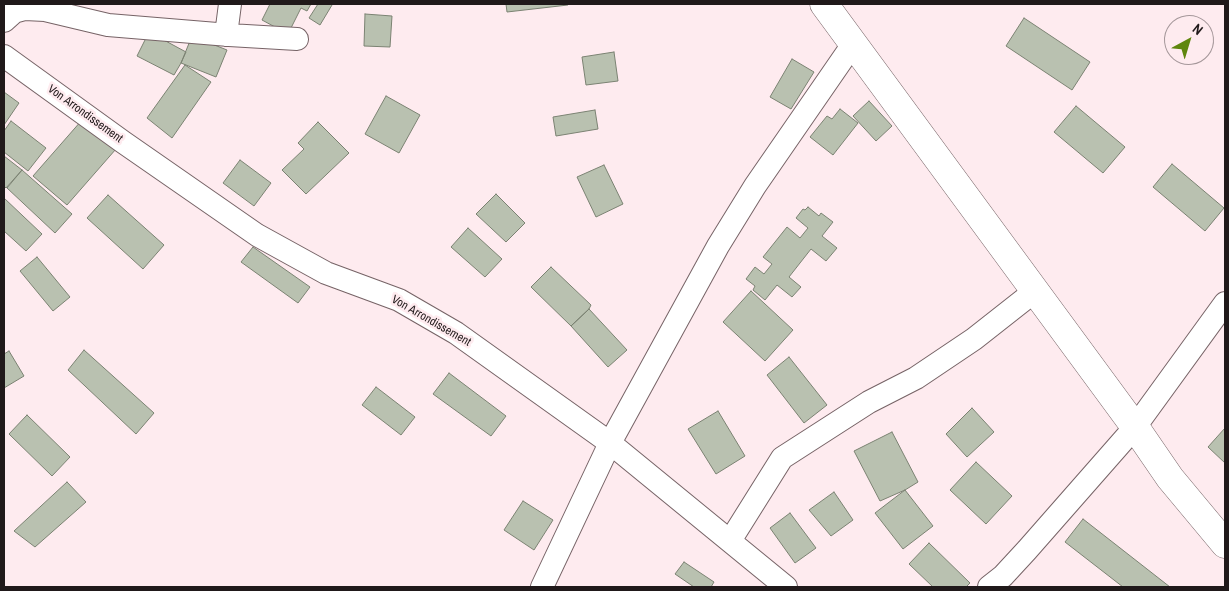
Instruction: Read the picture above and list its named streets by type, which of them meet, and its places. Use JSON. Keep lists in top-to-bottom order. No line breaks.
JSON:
{"streets":{"street":["Von Arrondissement"]},"north":"top right"}
